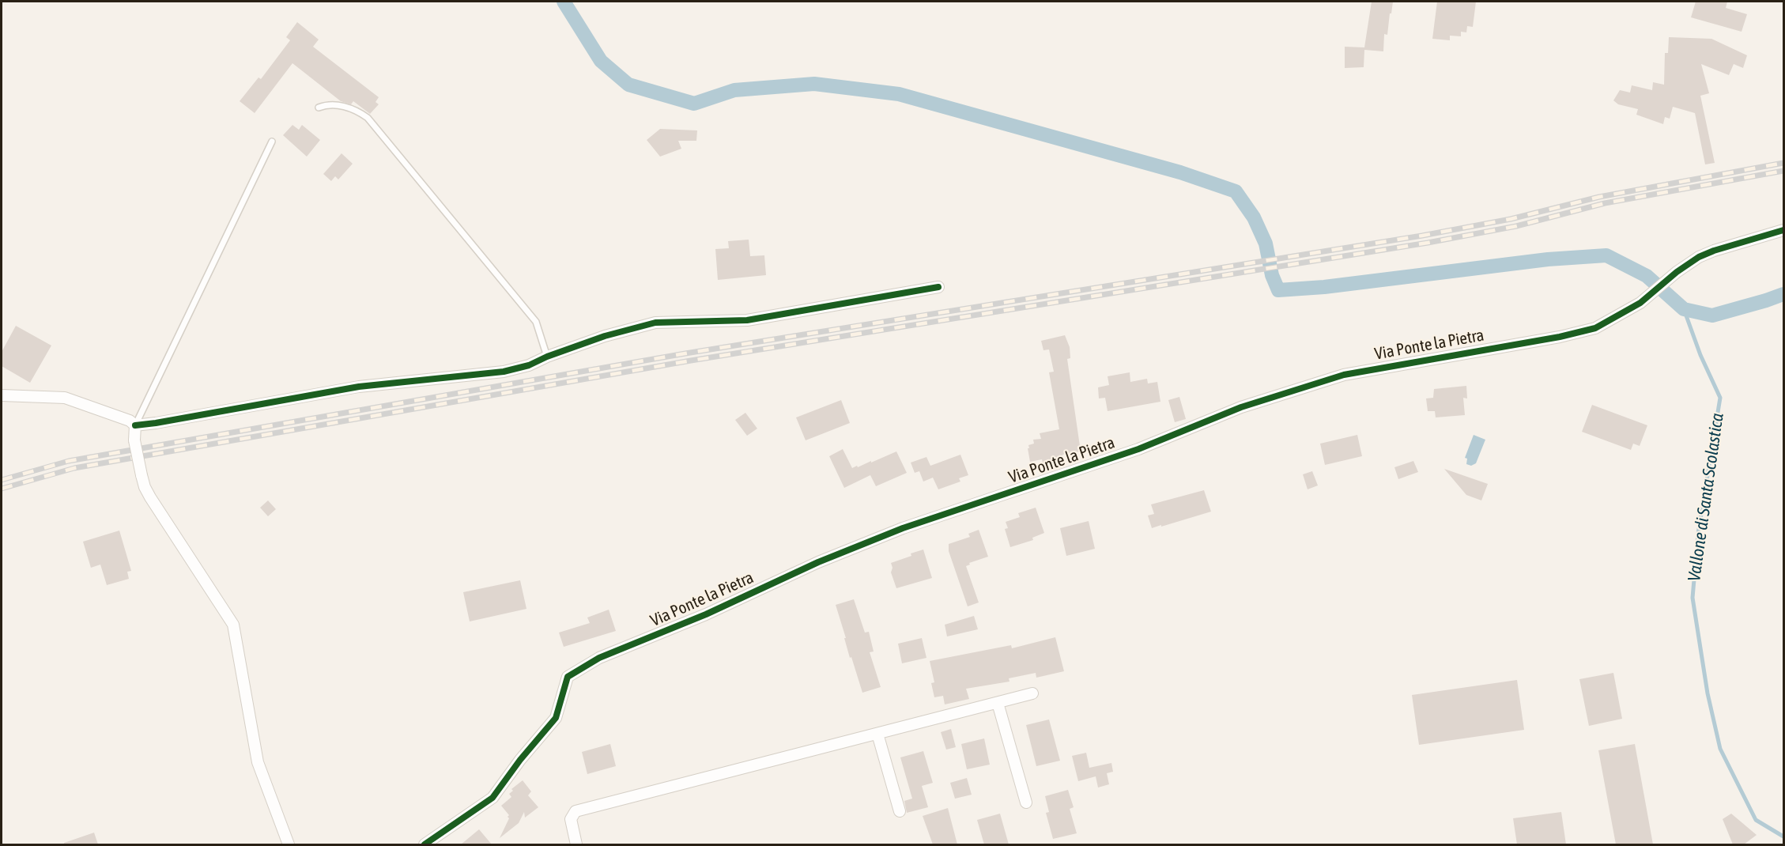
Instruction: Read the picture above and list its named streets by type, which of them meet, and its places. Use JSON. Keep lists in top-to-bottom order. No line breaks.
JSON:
{"streets":{"street":["Via Ponte la Pietra"]},"water":["Vallone di Santa Scolastica"]}
